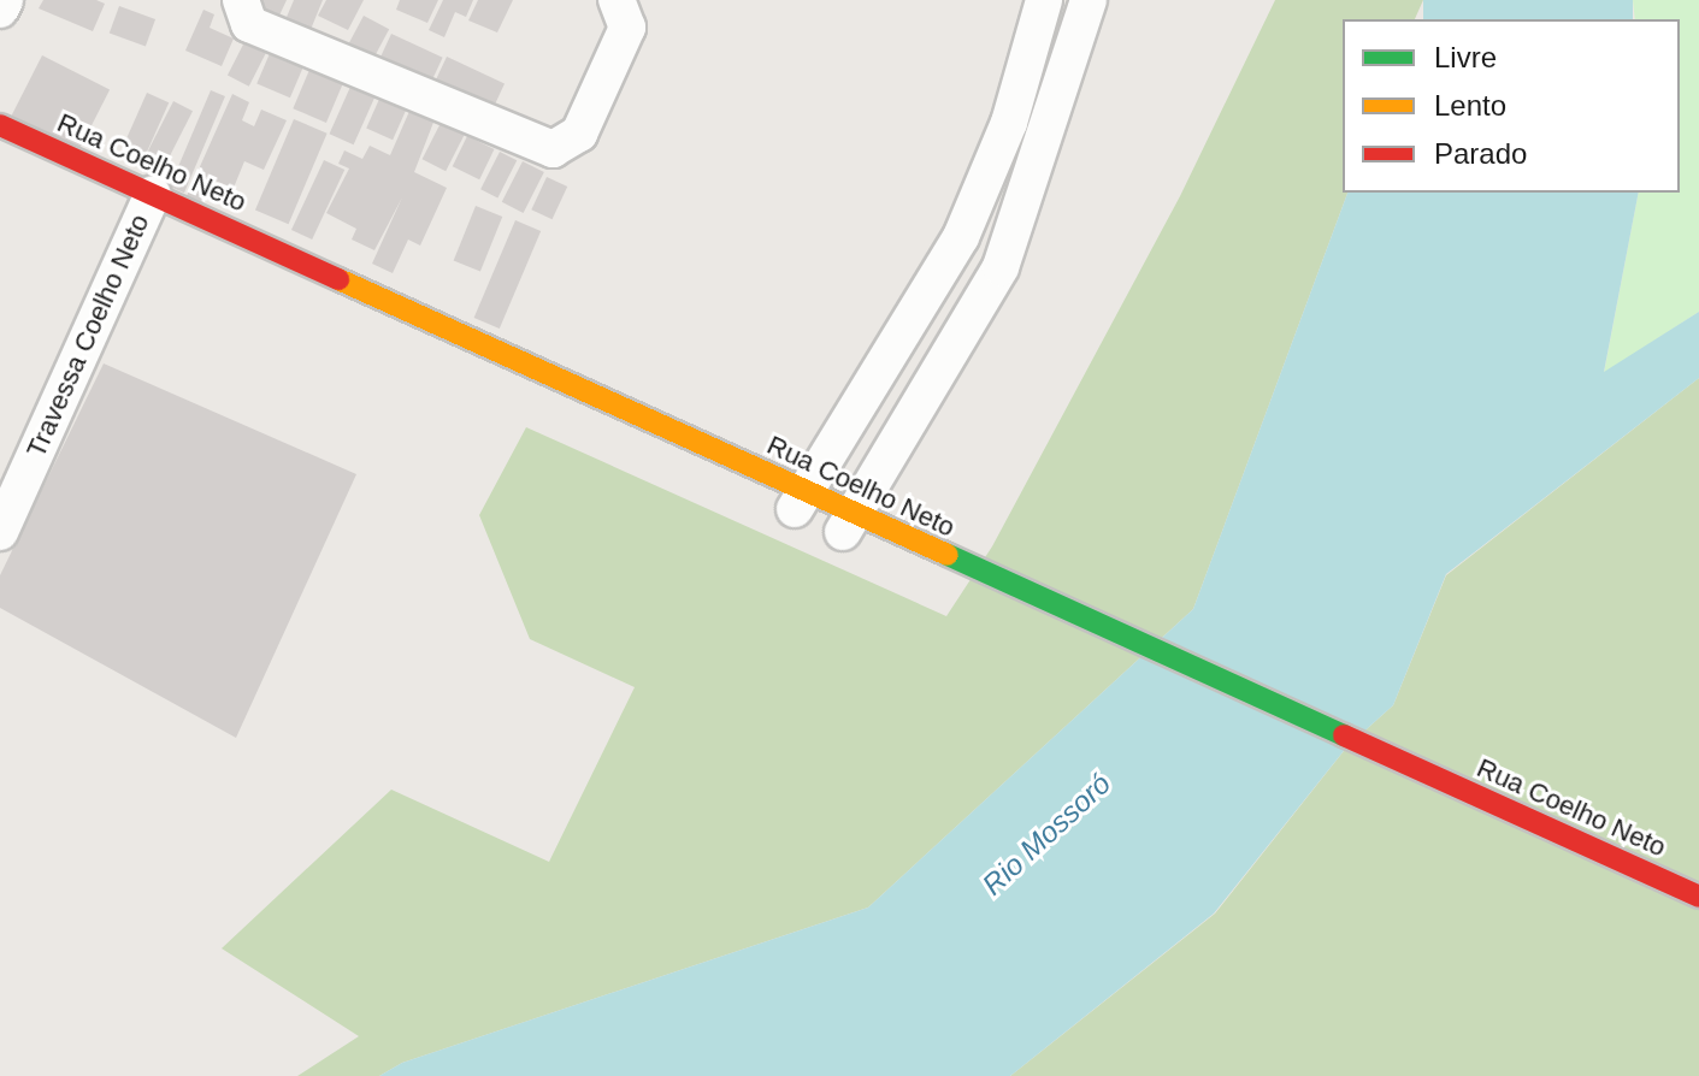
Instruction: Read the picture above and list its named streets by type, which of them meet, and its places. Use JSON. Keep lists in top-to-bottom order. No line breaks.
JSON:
{"streets":{"main road":["Rua Coelho Neto"],"street":["Travessa Coelho Neto"]},"crossings":[["Rua Coelho Neto","Travessa Coelho Neto"]],"water":["Rio Mossoró"],"legend":["Livre","Lento","Parado"]}
